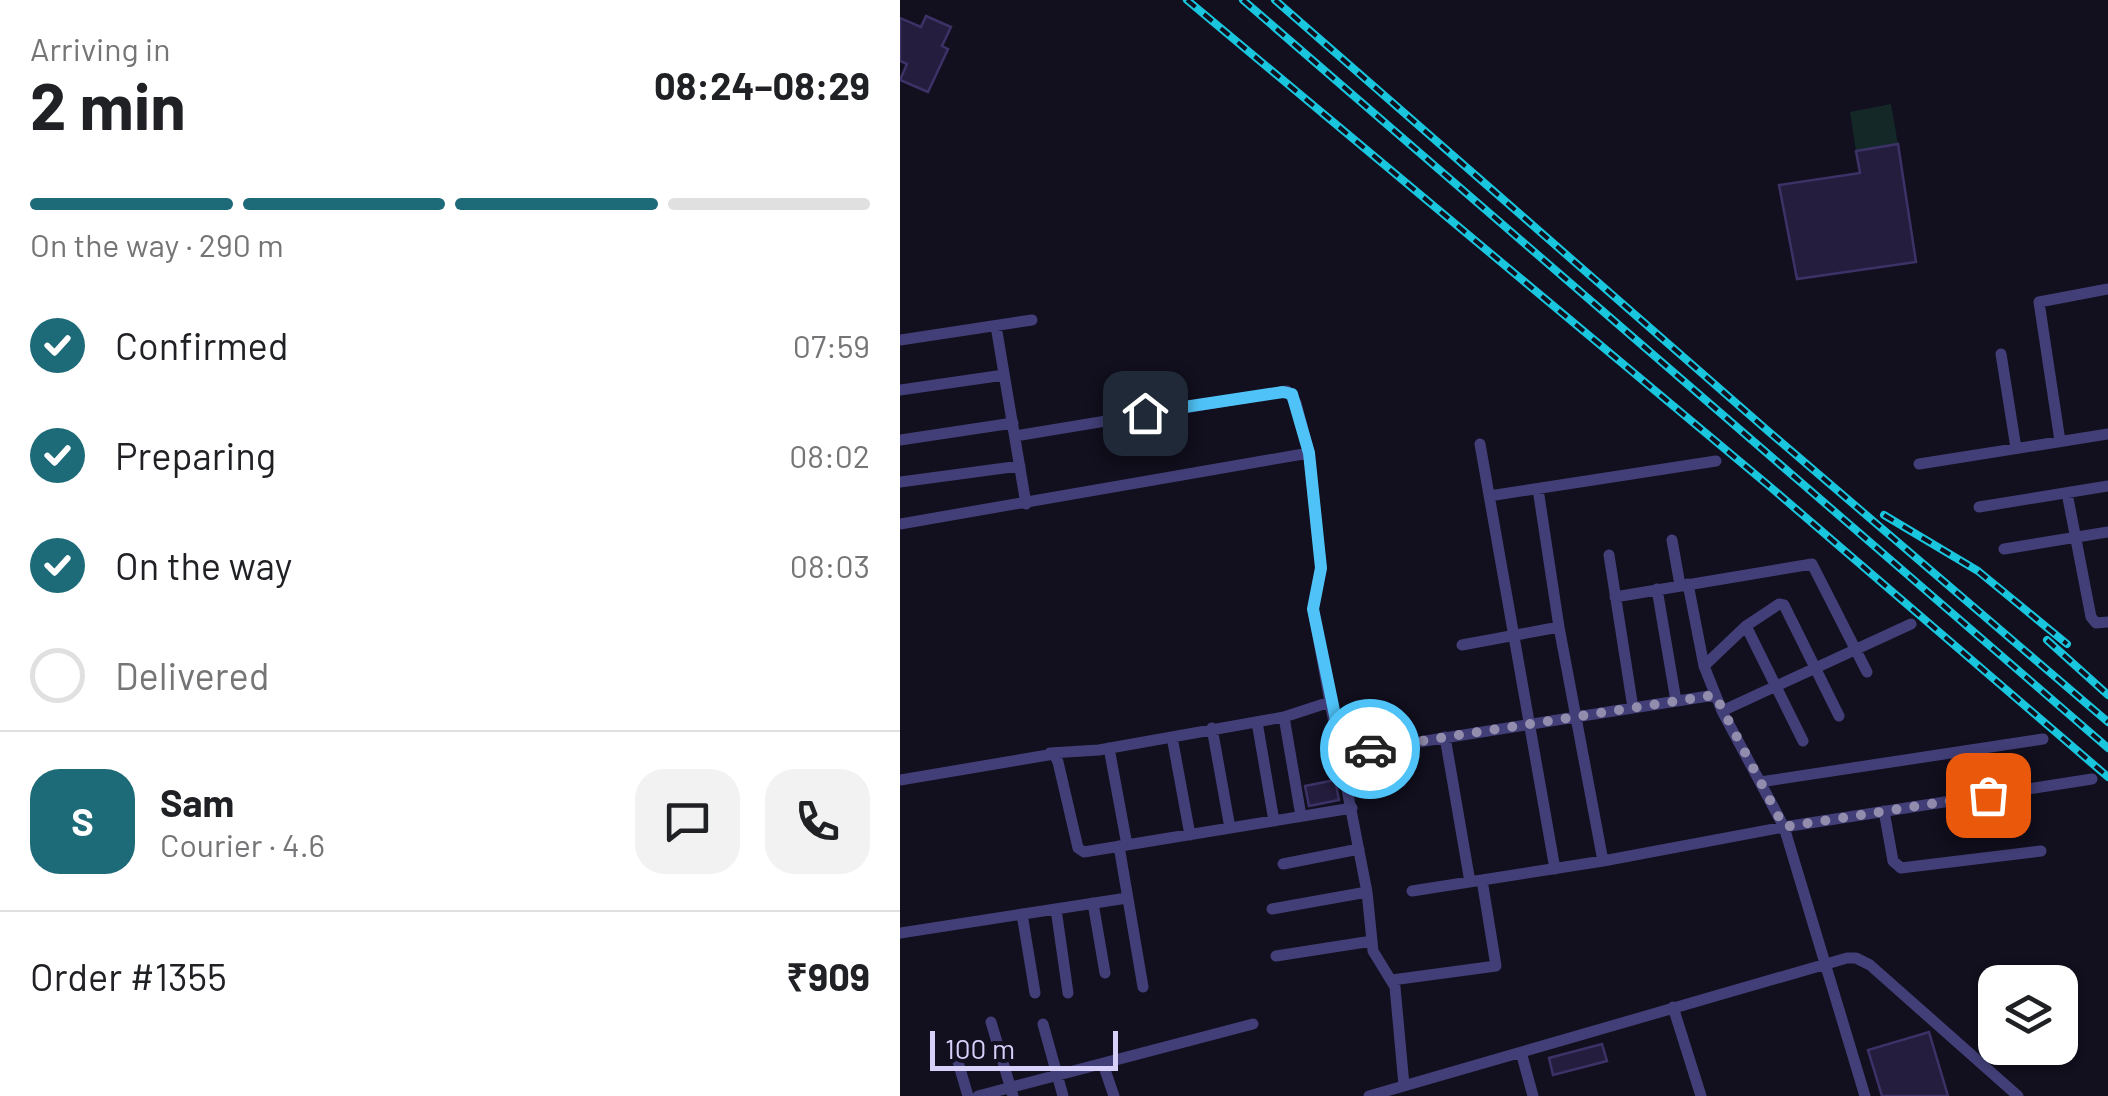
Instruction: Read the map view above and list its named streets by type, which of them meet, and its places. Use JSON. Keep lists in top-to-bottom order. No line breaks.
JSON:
{"scale_bar":"100 m","page":{"heading":["2 min","Arriving in","08:24–08:29"],"panel":["Sam","Courier · 4.6","Order #1355","₹909"],"bar":"On the way · 290 m","list":[["Confirmed","07:59"],["Preparing","08:02"],["On the way","08:03"],"Delivered"],"round":"S","scale":"100 m"}}
